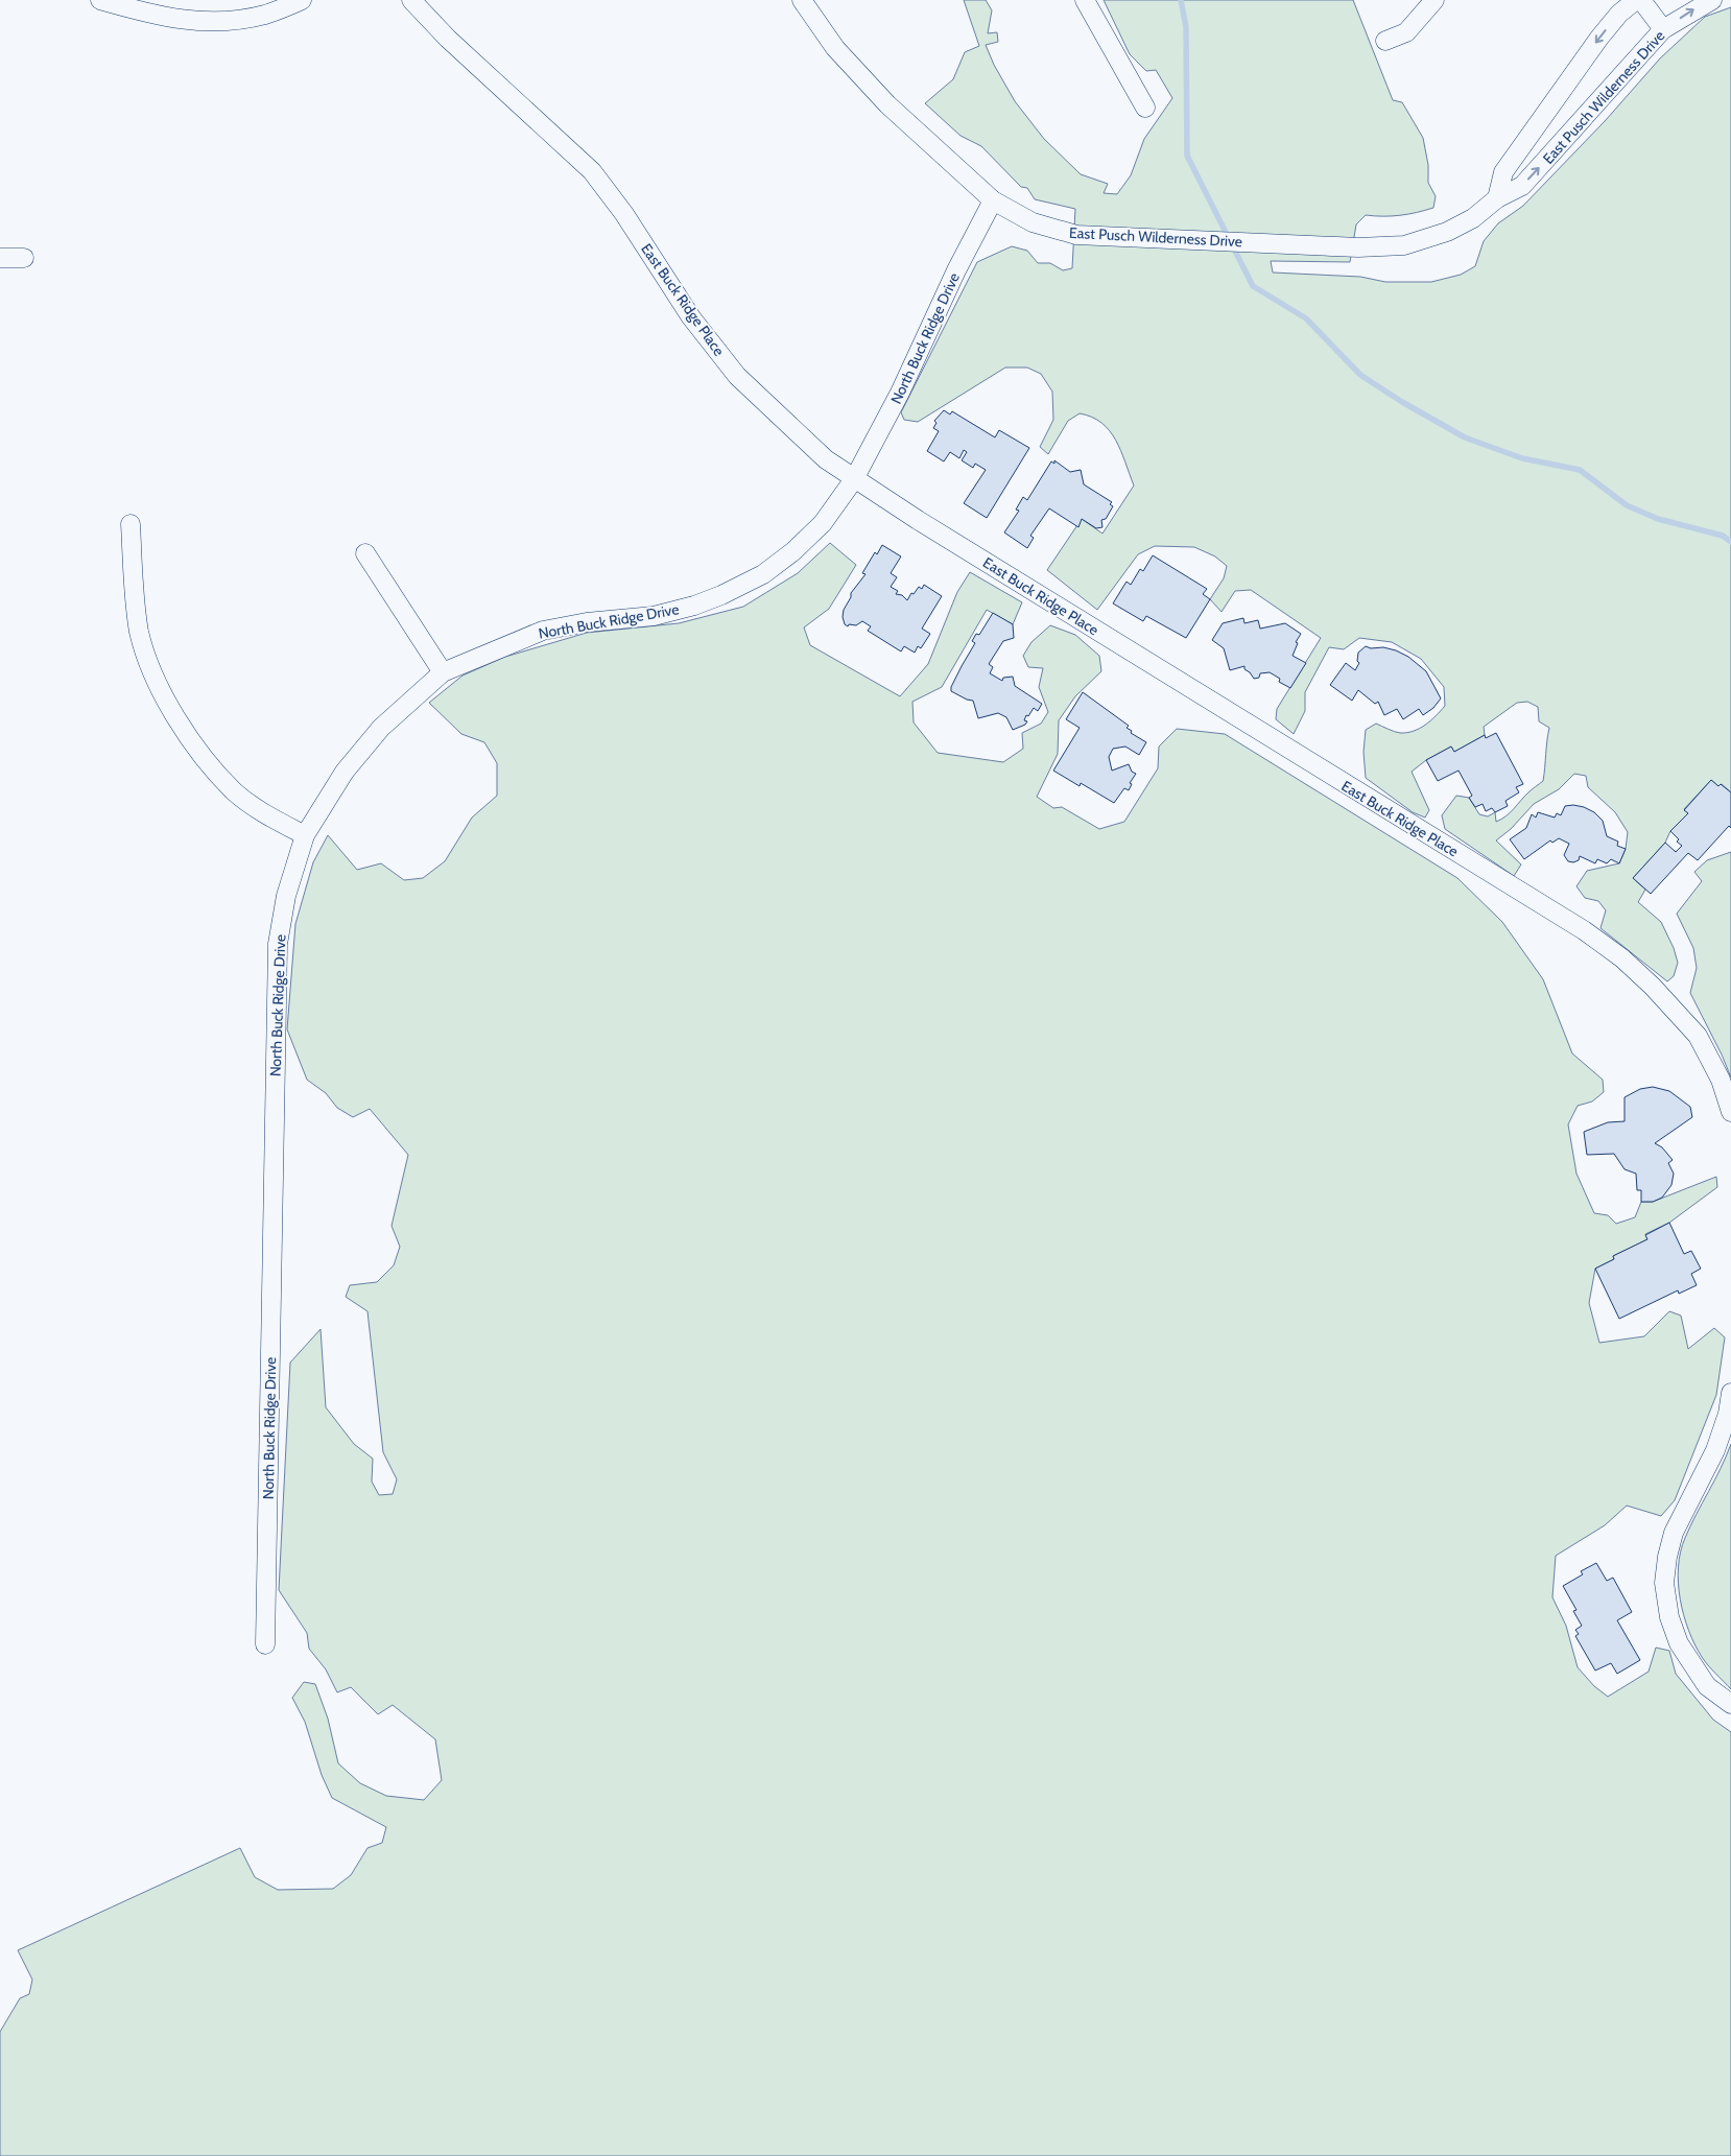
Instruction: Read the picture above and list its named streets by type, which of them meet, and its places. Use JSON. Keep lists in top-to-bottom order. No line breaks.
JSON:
{"streets":{"street":["East Pusch Wilderness Drive","East Buck Ridge Place","North Buck Ridge Drive"]},"crossings":[["East Pusch Wilderness Drive","North Buck Ridge Drive"],["East Buck Ridge Place","North Buck Ridge Drive"]]}
